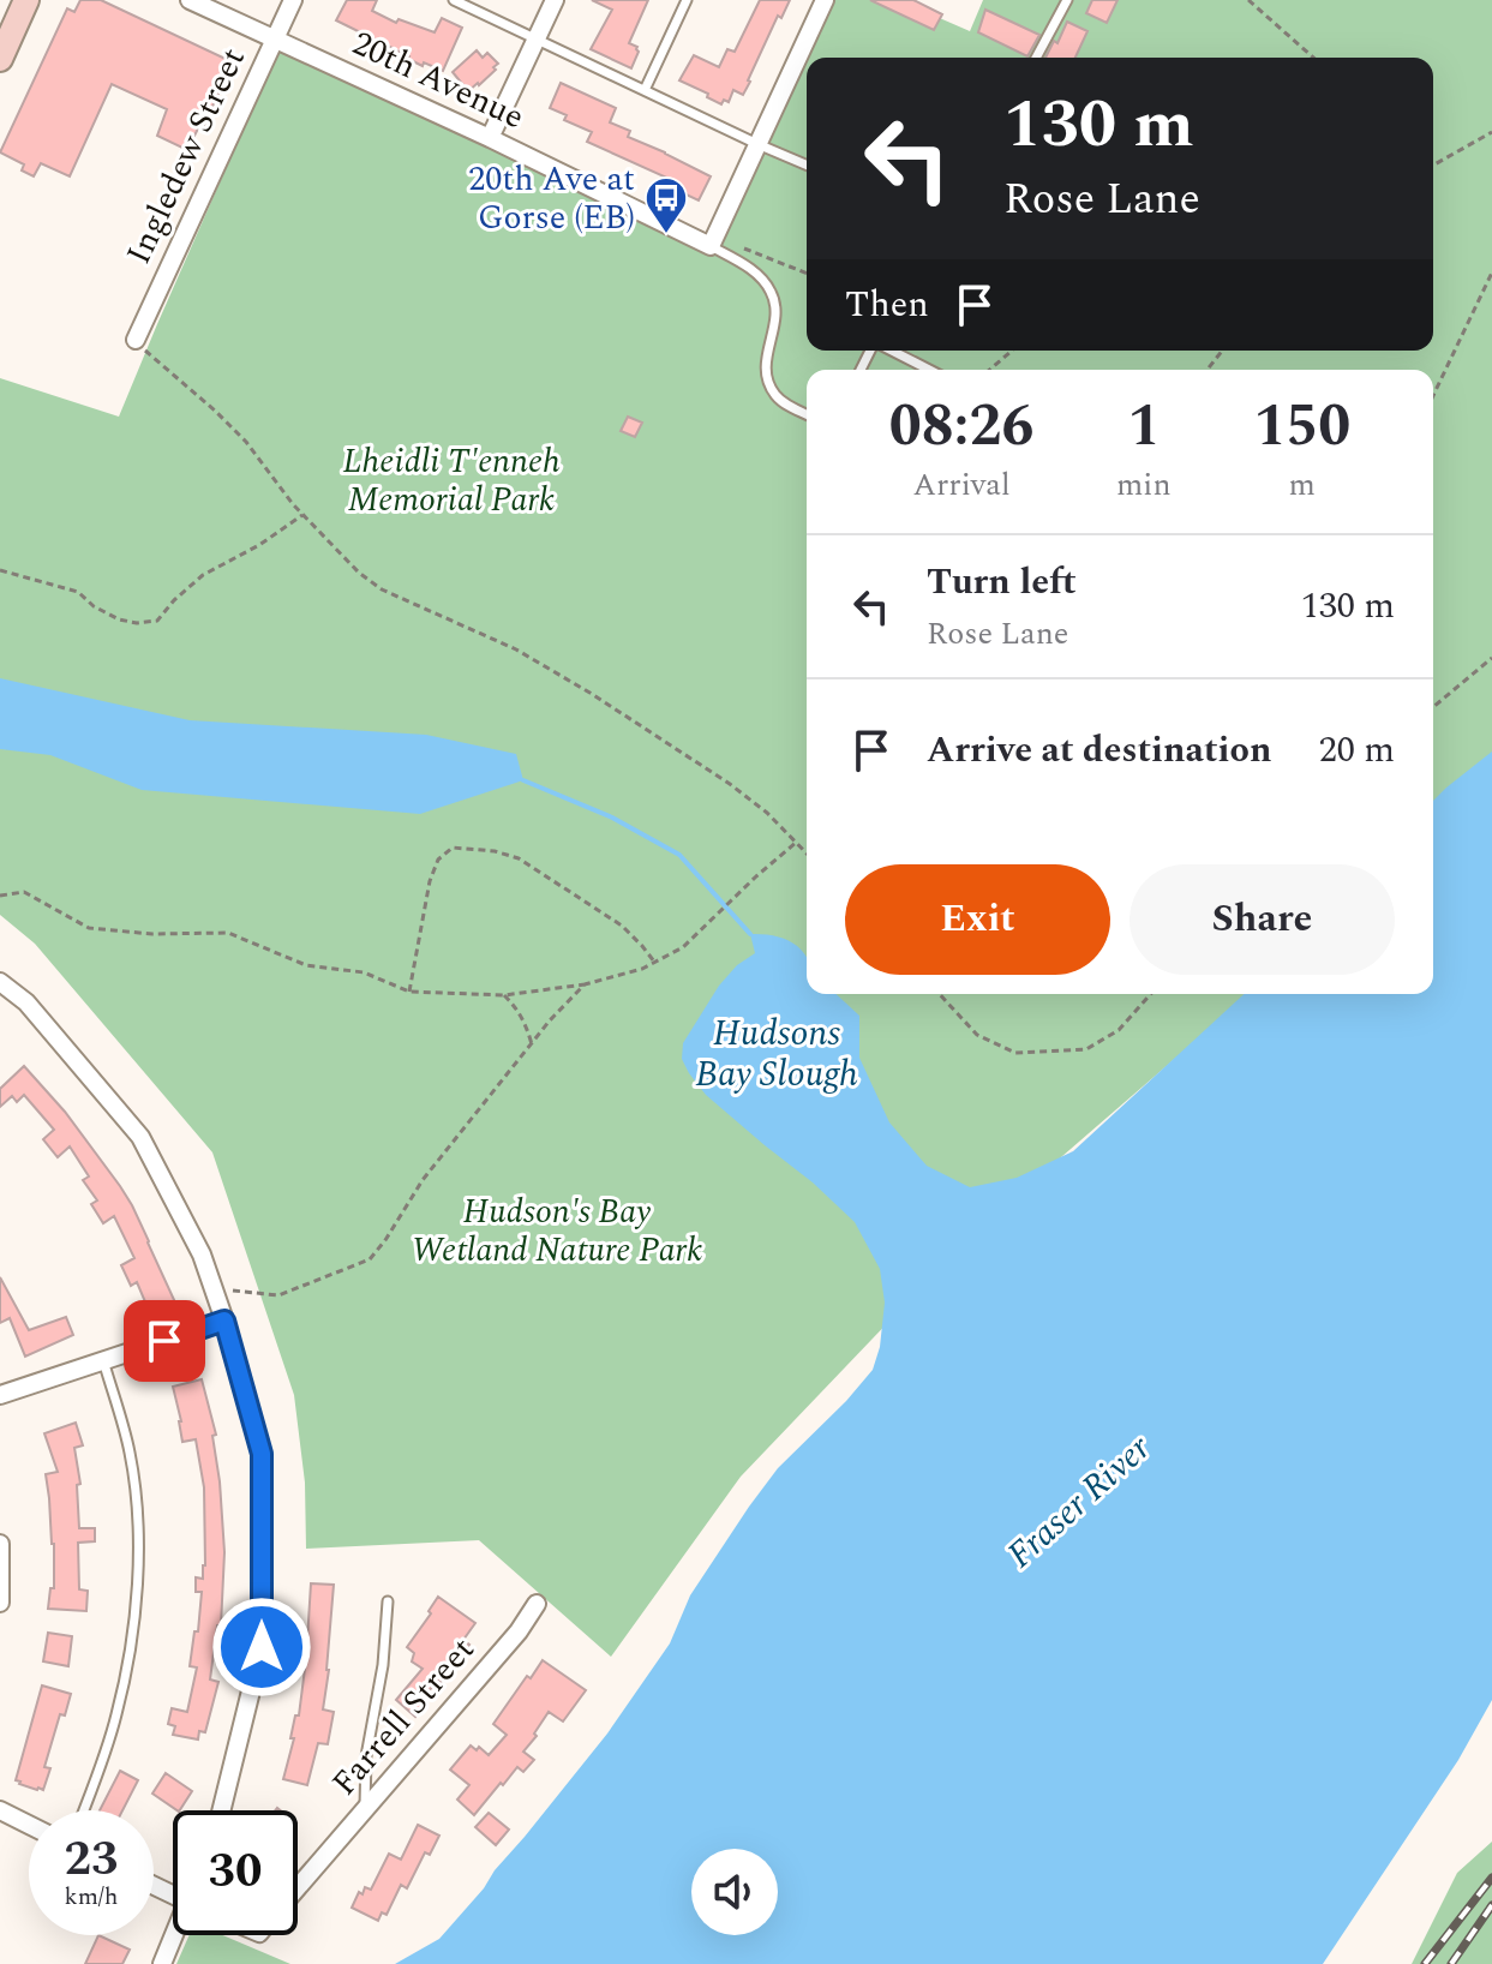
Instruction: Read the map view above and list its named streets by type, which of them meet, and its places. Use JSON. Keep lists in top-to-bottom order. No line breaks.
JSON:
{"streets":{"street":["20th Avenue","Ingledew Street","Farrell Street"]},"crossings":[["20th Avenue","Ingledew Street"]],"water":["Hudsons Bay Slough","Fraser River"],"parks":["Lheidli T'enneh Memorial Park","Hudson's Bay Wetland Nature Park"],"places":{"bus stop":["20th Ave at Gorse (EB)"]},"page":{"turn":["130 m","Rose Lane"],"then":"Then","eta":["08:26","Arrival","1","min","150","m"],"list":[{"name":"Turn left","note":"Rose Lane","value":"130 m"},{"name":"Arrive at destination","value":"20 m"}],"buttons":["Exit","Share"],"speed":"23 km/h","limit":"30"}}
